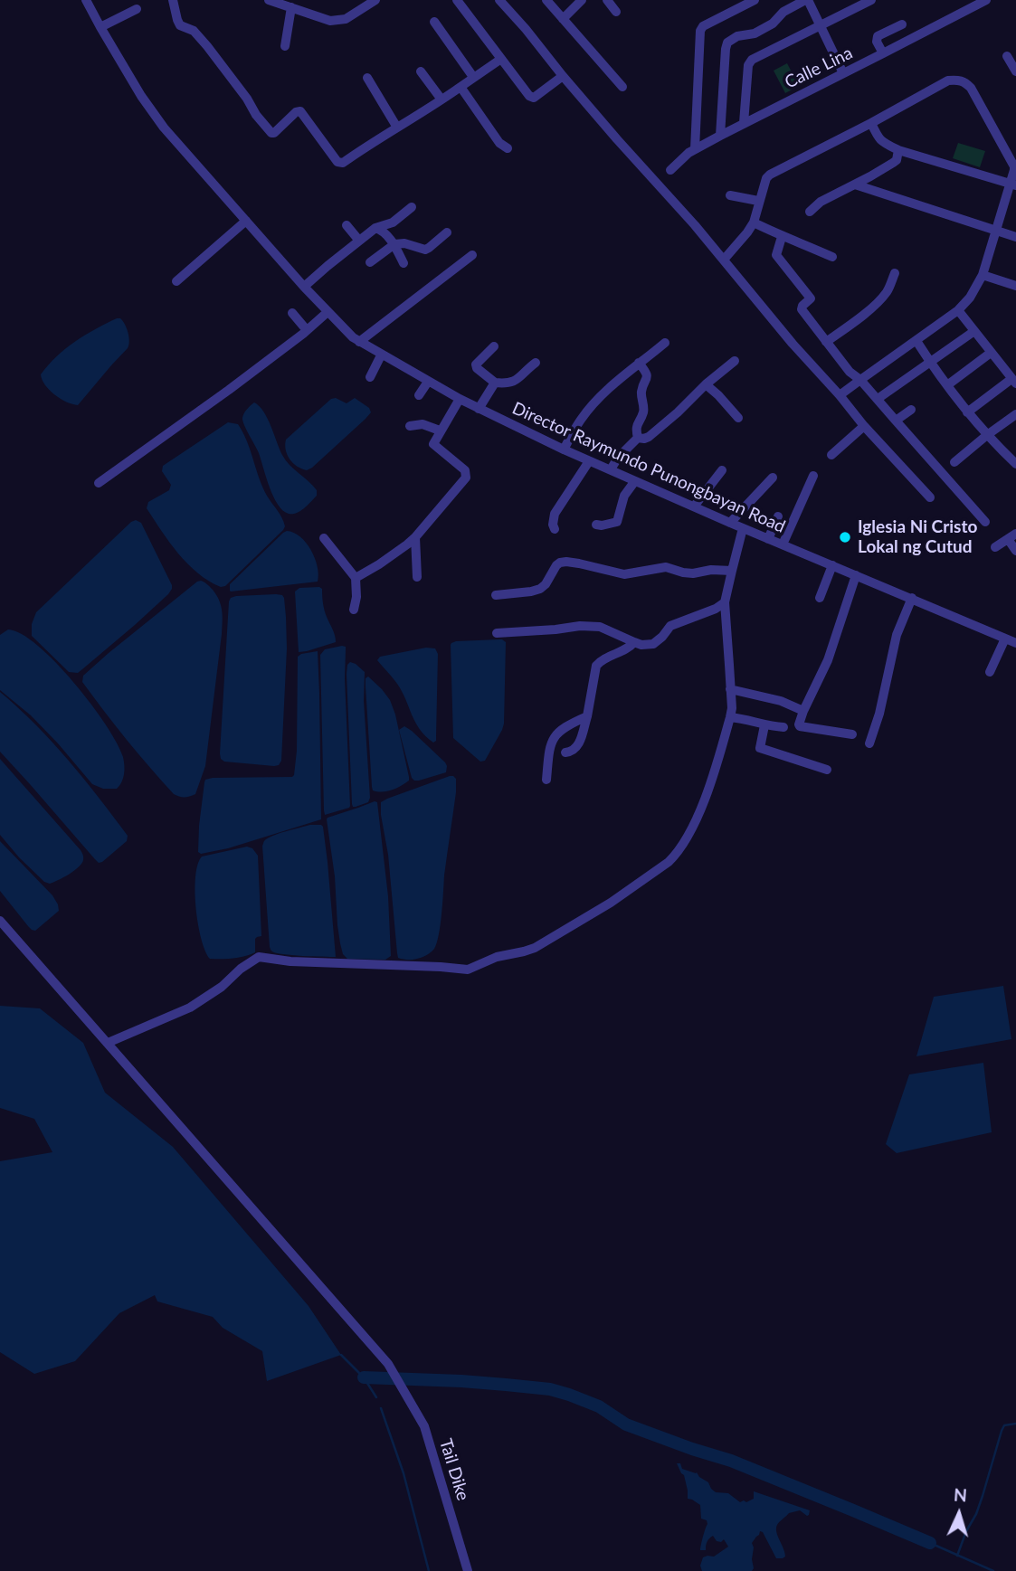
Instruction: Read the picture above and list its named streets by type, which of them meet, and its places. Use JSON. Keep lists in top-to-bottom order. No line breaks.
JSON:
{"streets":{"street":["Calle Lina","Director Raymundo Punongbayan Road","Tail Dike"]},"places":["Iglesia Ni Cristo Lokal ng Cutud"],"north":"top"}
